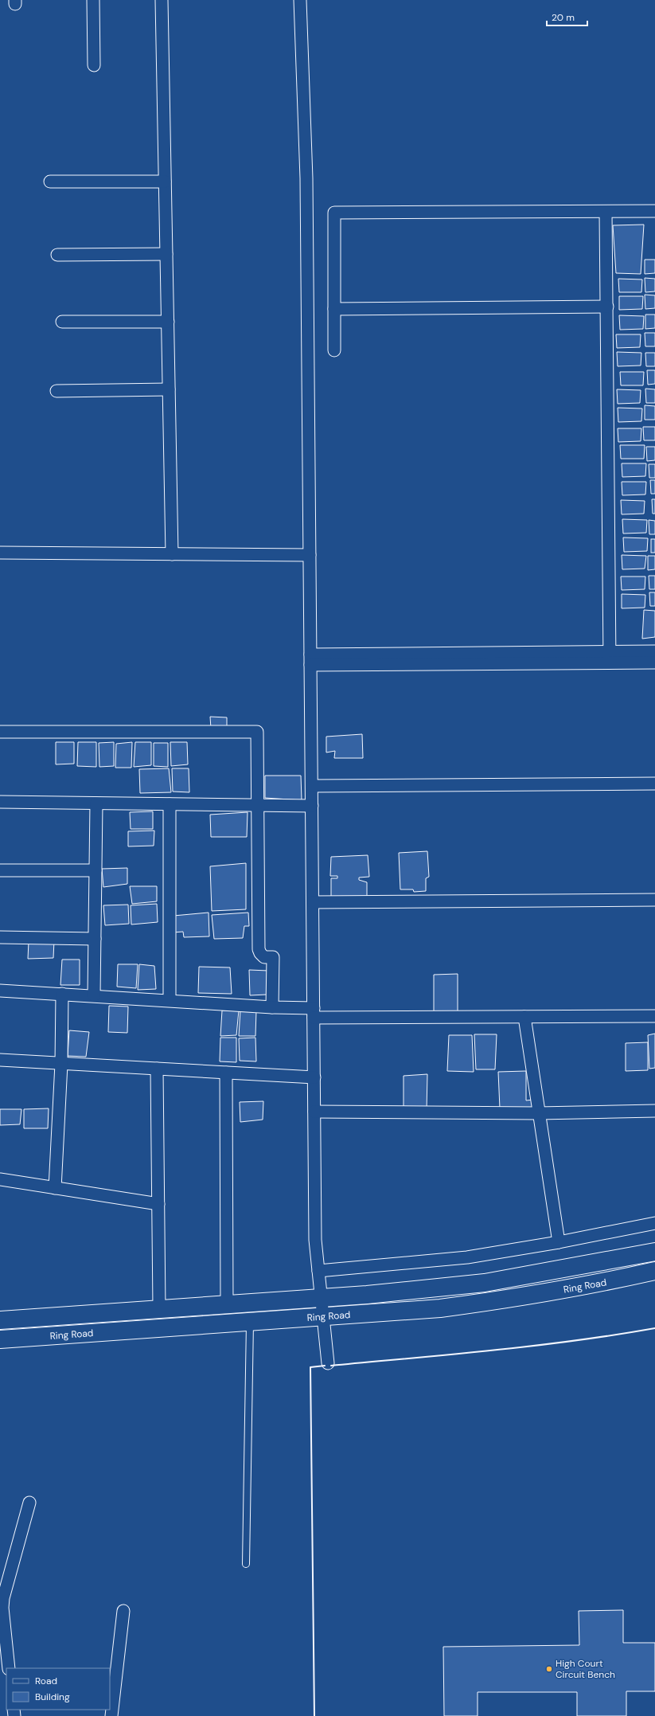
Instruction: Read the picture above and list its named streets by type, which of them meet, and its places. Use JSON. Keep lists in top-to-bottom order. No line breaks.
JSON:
{"streets":{"highway":["Ring Road"]},"places":["High Court Circuit Bench"],"legend":["Road","Building"],"scale_bar":"20 m"}
